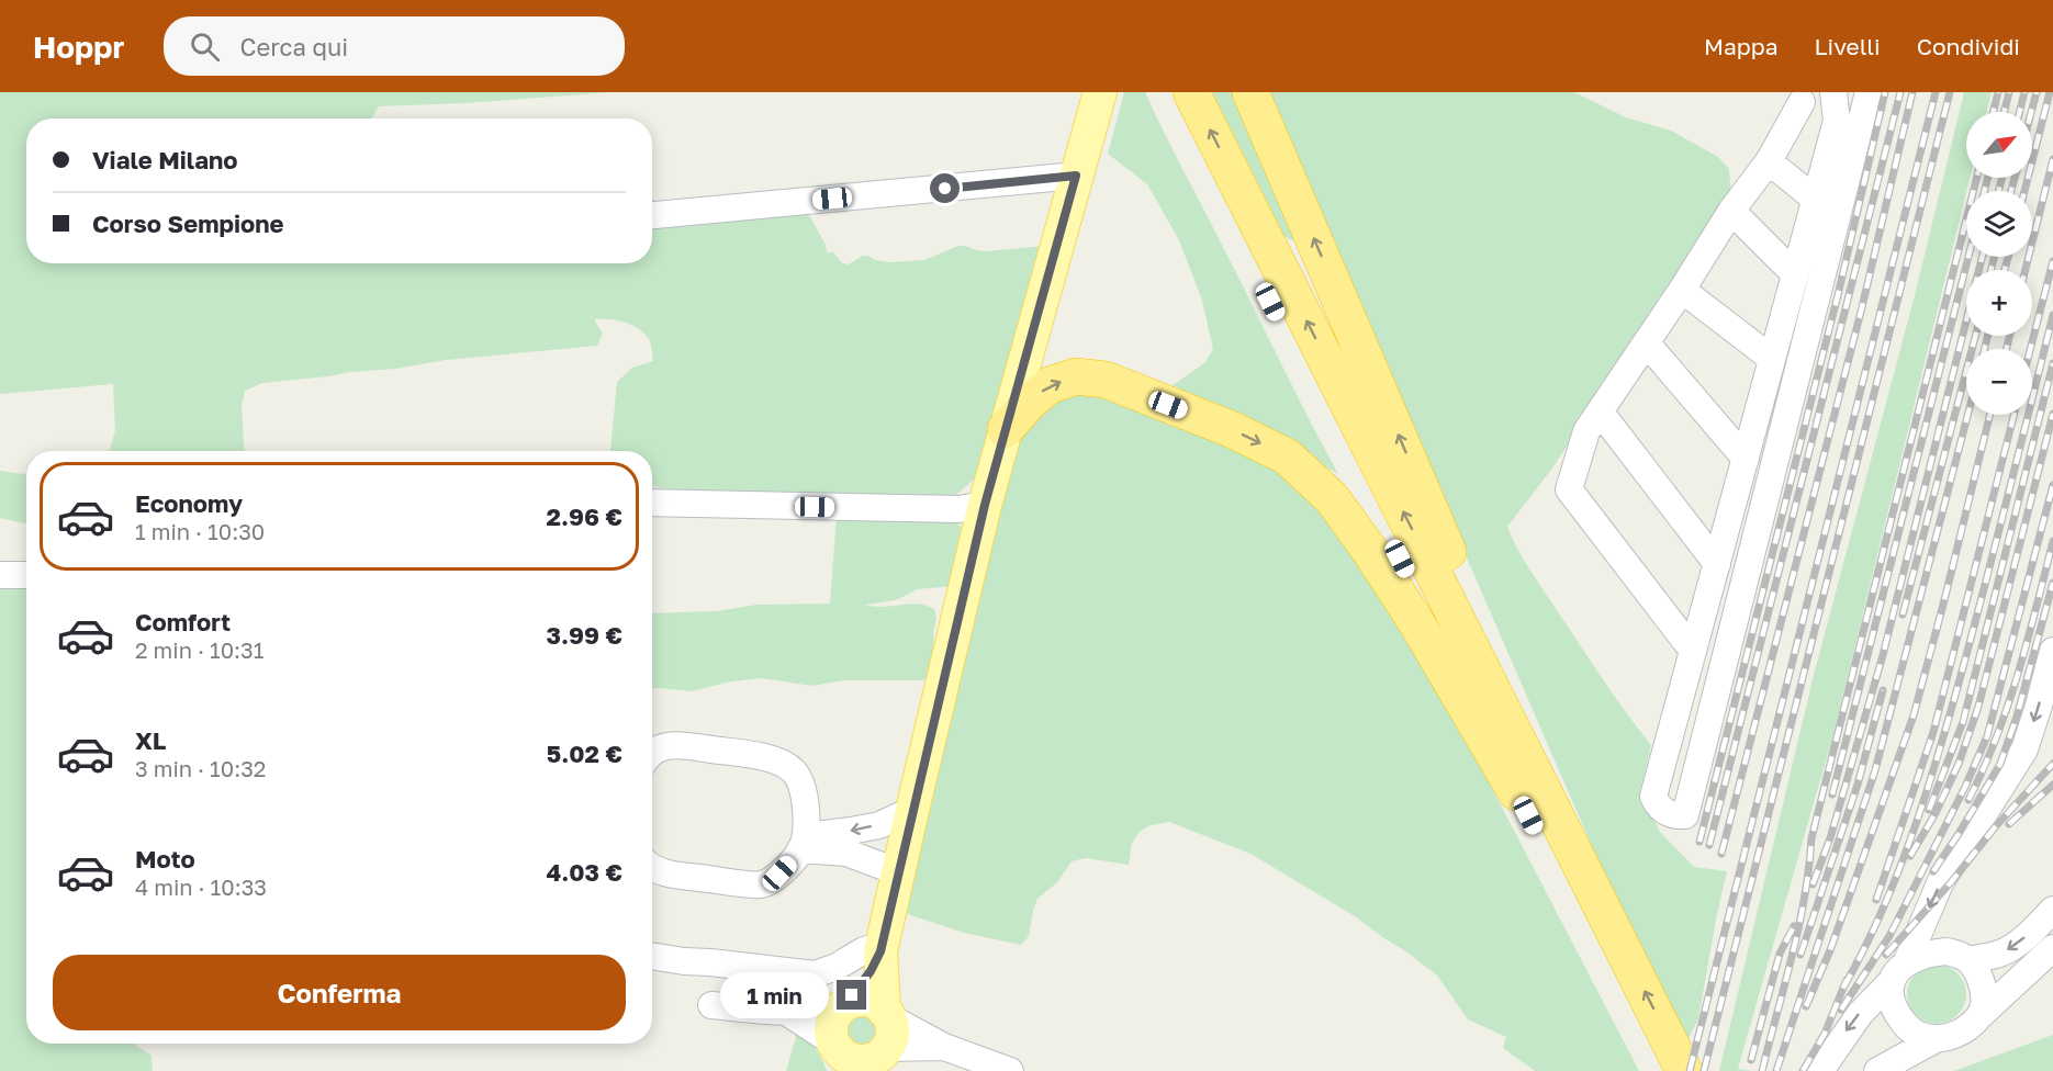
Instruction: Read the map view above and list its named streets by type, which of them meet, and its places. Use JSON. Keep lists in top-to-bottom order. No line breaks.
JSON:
{"north":"top right","page":{"header":"Hoppr","search":"Cerca qui","nav":["Mappa","Livelli","Condividi"],"map_buttons":["+","−"],"banner":["Viale Milano","Corso Sempione"],"list":[{"name":"Economy","note":"1 min · 10:30","value":"2.96 €"},{"name":"Comfort","note":"2 min · 10:31","value":"3.99 €"},{"name":"XL","note":"3 min · 10:32","value":"5.02 €"},{"name":"Moto","note":"4 min · 10:33","value":"4.03 €"}],"buttons":"Conferma","bubble":"1 min"}}
